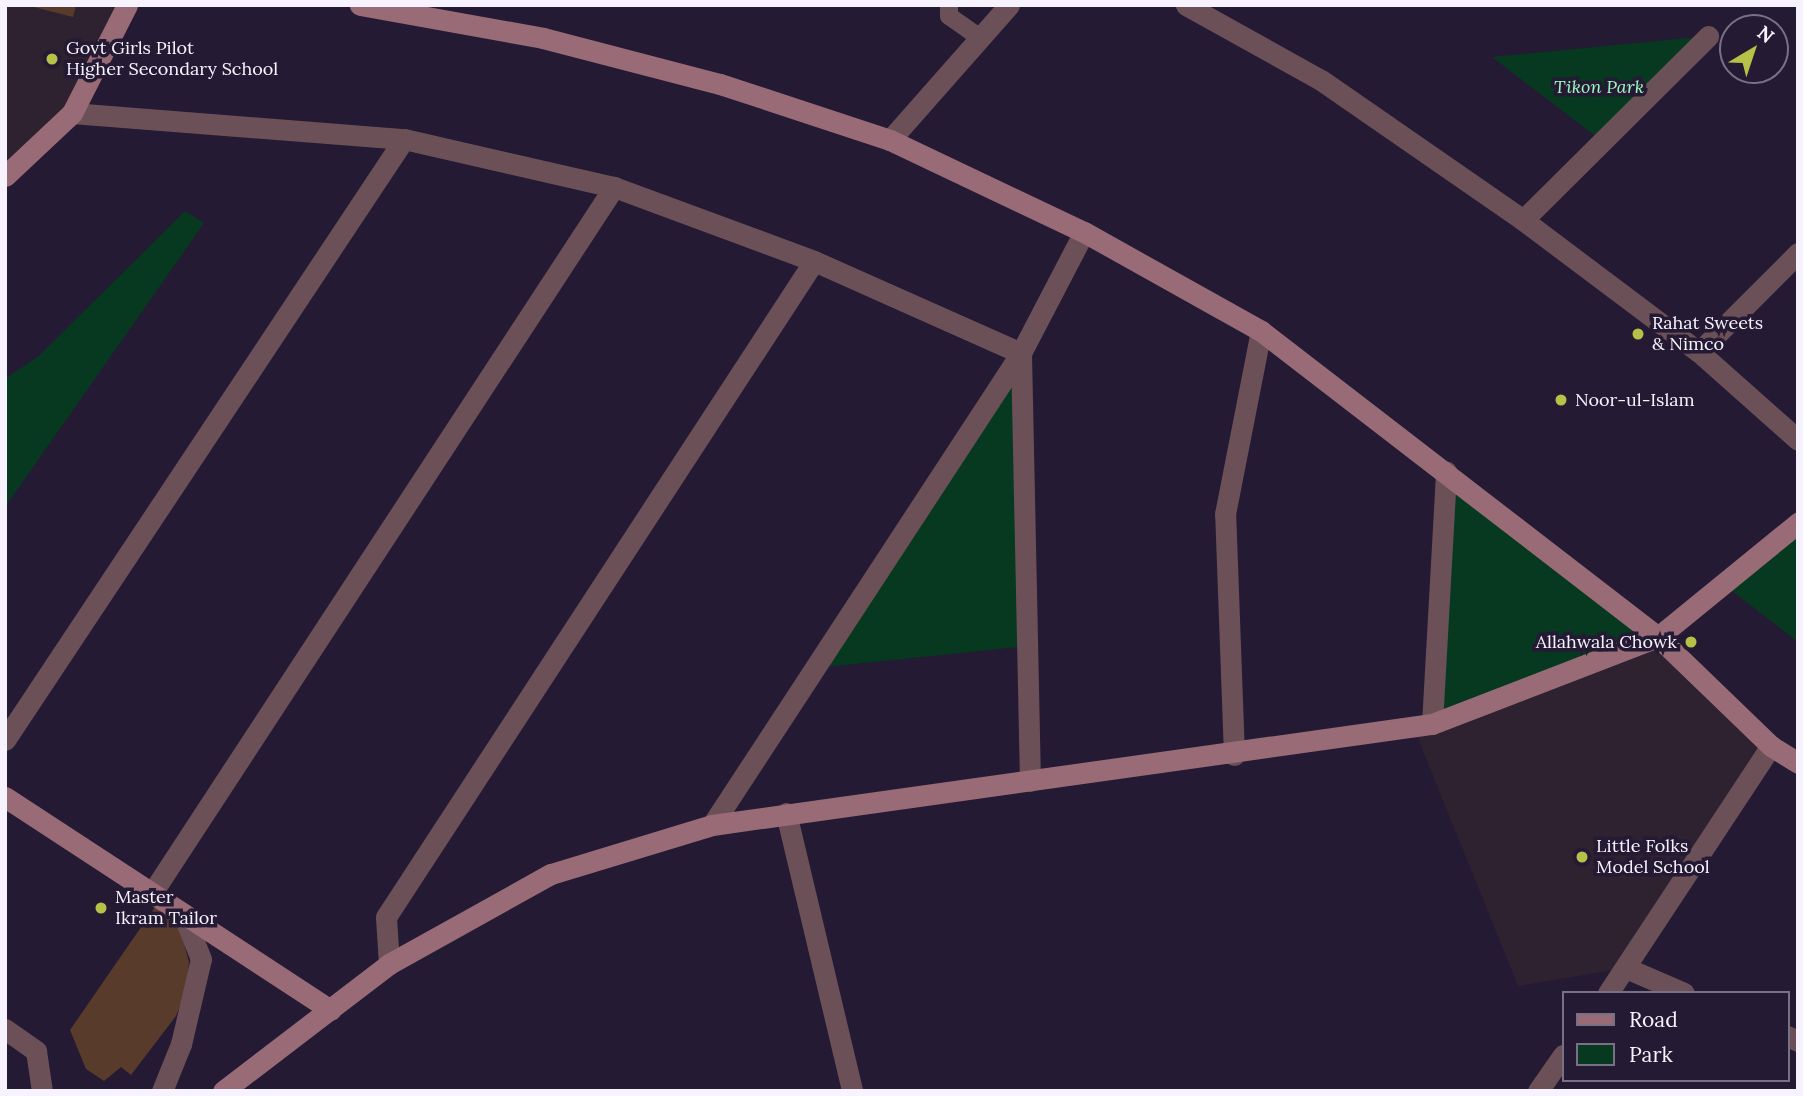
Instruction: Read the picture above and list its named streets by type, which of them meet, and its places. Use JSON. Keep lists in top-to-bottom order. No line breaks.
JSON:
{"parks":["Tikon Park"],"places":["Govt Girls Pilot Higher Secondary School","Rahat Sweets & Nimco","Noor-ul-Islam","Allahwala Chowk","Little Folks Model School","Master Ikram Tailor"],"legend":["Road","Park"],"north":"top right"}
